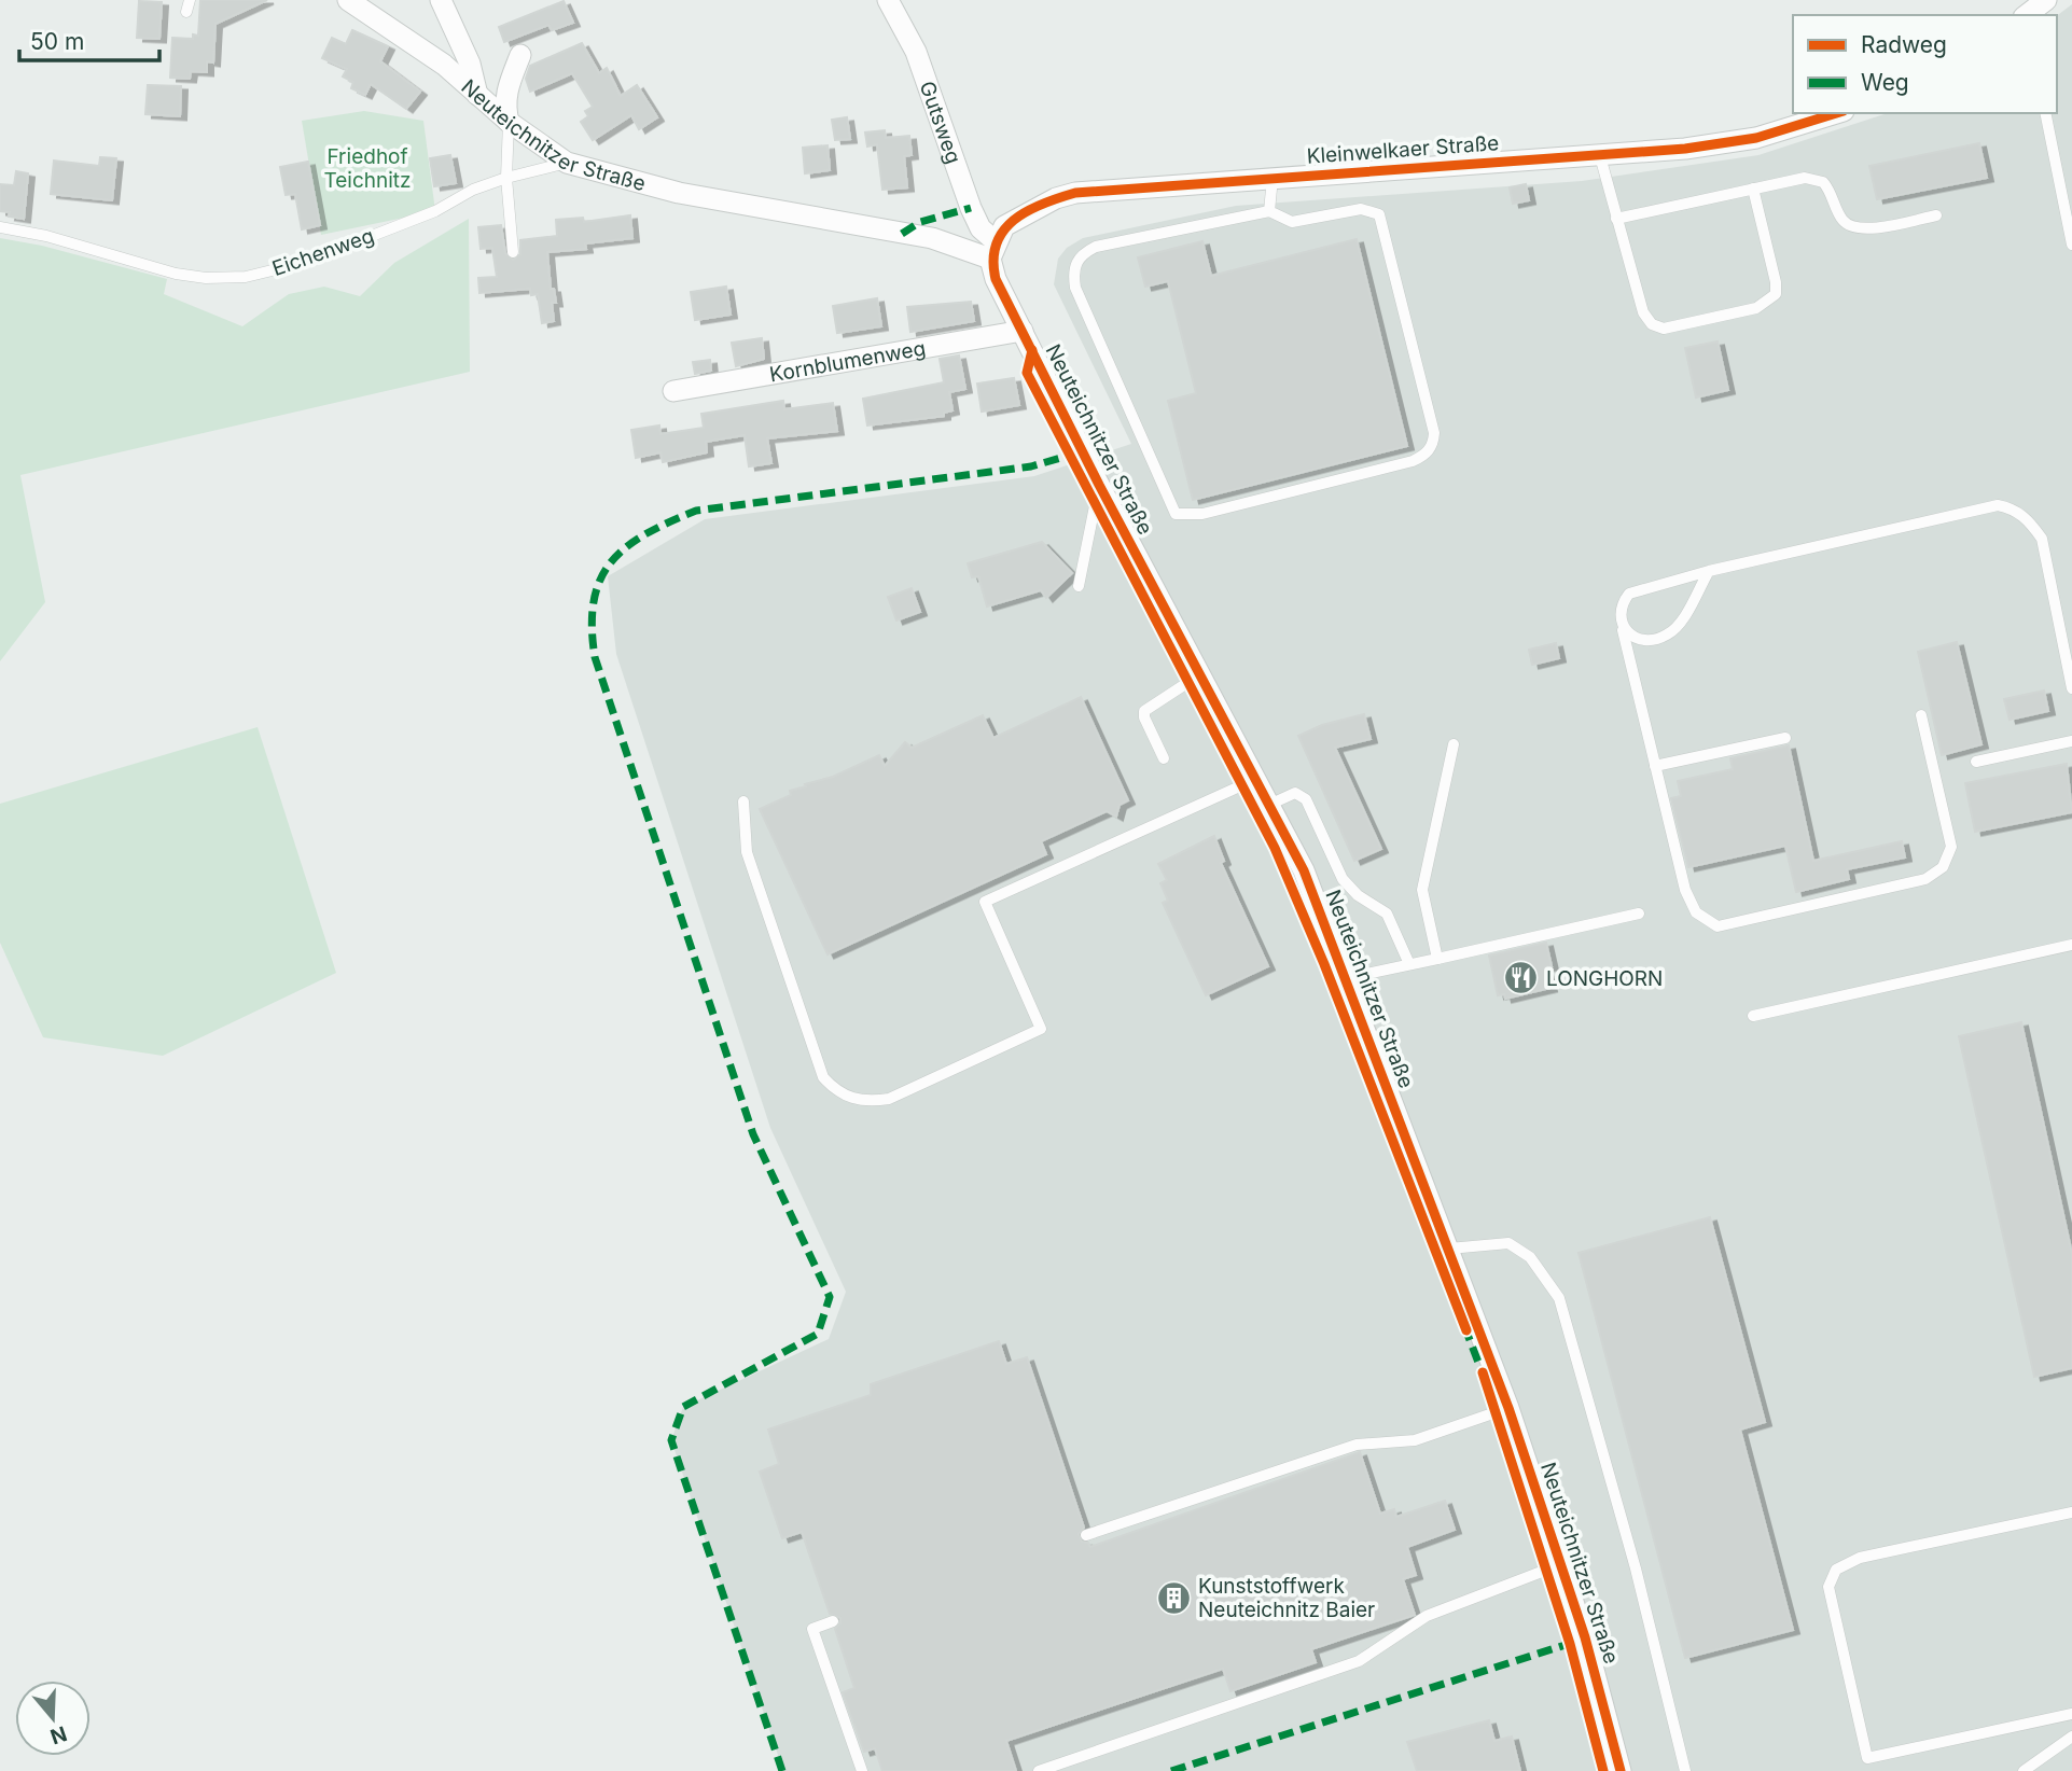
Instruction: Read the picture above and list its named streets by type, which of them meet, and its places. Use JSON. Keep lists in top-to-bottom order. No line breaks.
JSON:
{"streets":{"street":["Gutsweg","Neuteichnitzer Straße","Kleinwelkaer Straße","Kornblumenweg"],"lane":["Eichenweg"]},"crossings":[["Gutsweg","Neuteichnitzer Straße"],["Gutsweg","Kleinwelkaer Straße"],["Neuteichnitzer Straße","Kleinwelkaer Straße"],["Neuteichnitzer Straße","Eichenweg"],["Neuteichnitzer Straße","Kornblumenweg"]],"parks":["Friedhof Teichnitz"],"places":{"restaurant":["LONGHORN"],"building":["Kunststoffwerk Neuteichnitz Baier"]},"legend":["Radweg","Weg"],"scale_bar":"50 m","north":"bottom"}
